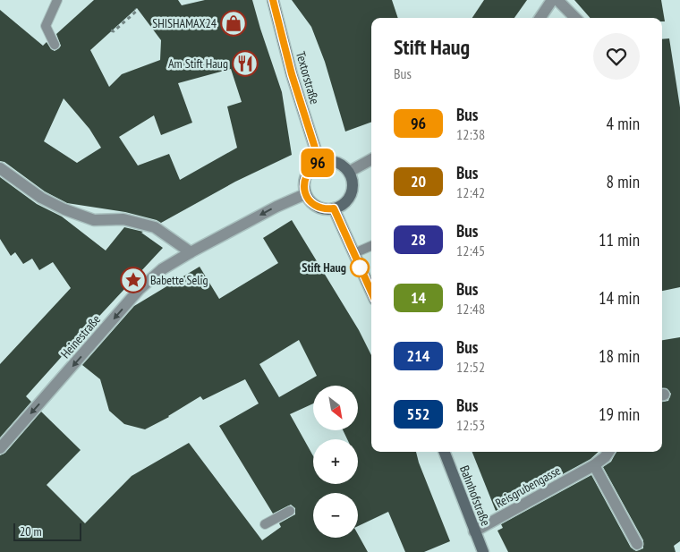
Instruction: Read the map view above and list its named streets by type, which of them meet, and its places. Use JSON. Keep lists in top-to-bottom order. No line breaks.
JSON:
{"streets":{"street":["Textorstraße","Heinestraße","Reisgrubengasse","Bahnhofstraße"]},"crossings":[["Textorstraße","Heinestraße"],["Reisgrubengasse","Bahnhofstraße"]],"one_way":["Heinestraße"],"places":{"shop":["SHISHAMAX24"],"restaurant":["Am Stift Haug"],"other":["Stift Haug"],"place":["Babette Selig"]},"lines":["bus line 96"],"scale_bar":"20 m","north":"bottom right","page":{"on_map":"96","heading":["Stift Haug","Bus"],"list":[{"mark":"96","name":"Bus","note":"12:38","value":"4 min"},{"mark":"20","name":"Bus","note":"12:42","value":"8 min"},{"mark":"28","name":"Bus","note":"12:45","value":"11 min"},{"mark":"14","name":"Bus","note":"12:48","value":"14 min"},{"mark":"214","name":"Bus","note":"12:52","value":"18 min"},{"mark":"552","name":"Bus","note":"12:53","value":"19 min"}],"map_buttons":["+","−"],"scale":"20 m"}}
